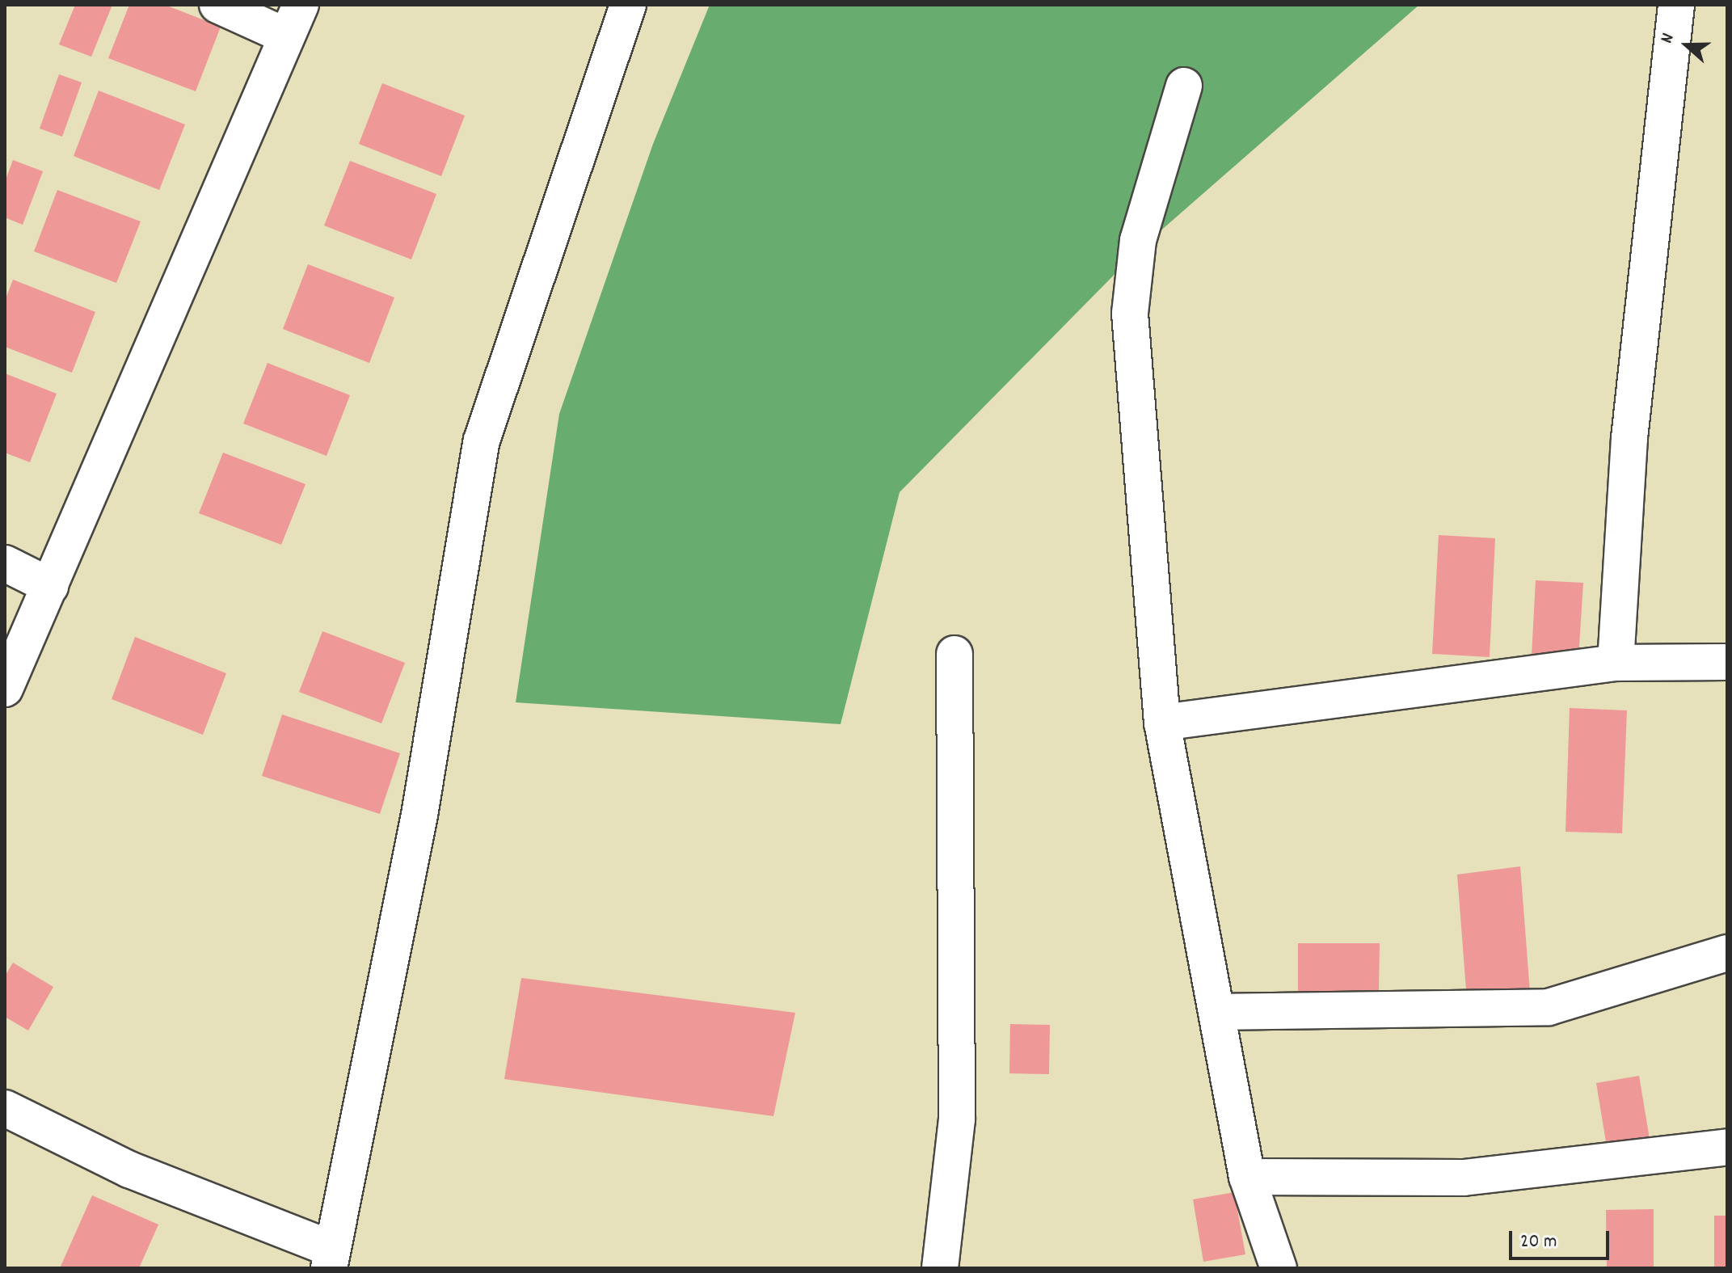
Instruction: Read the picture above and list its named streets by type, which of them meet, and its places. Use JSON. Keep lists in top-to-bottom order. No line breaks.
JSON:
{"scale_bar":"20 m","north":"left"}
